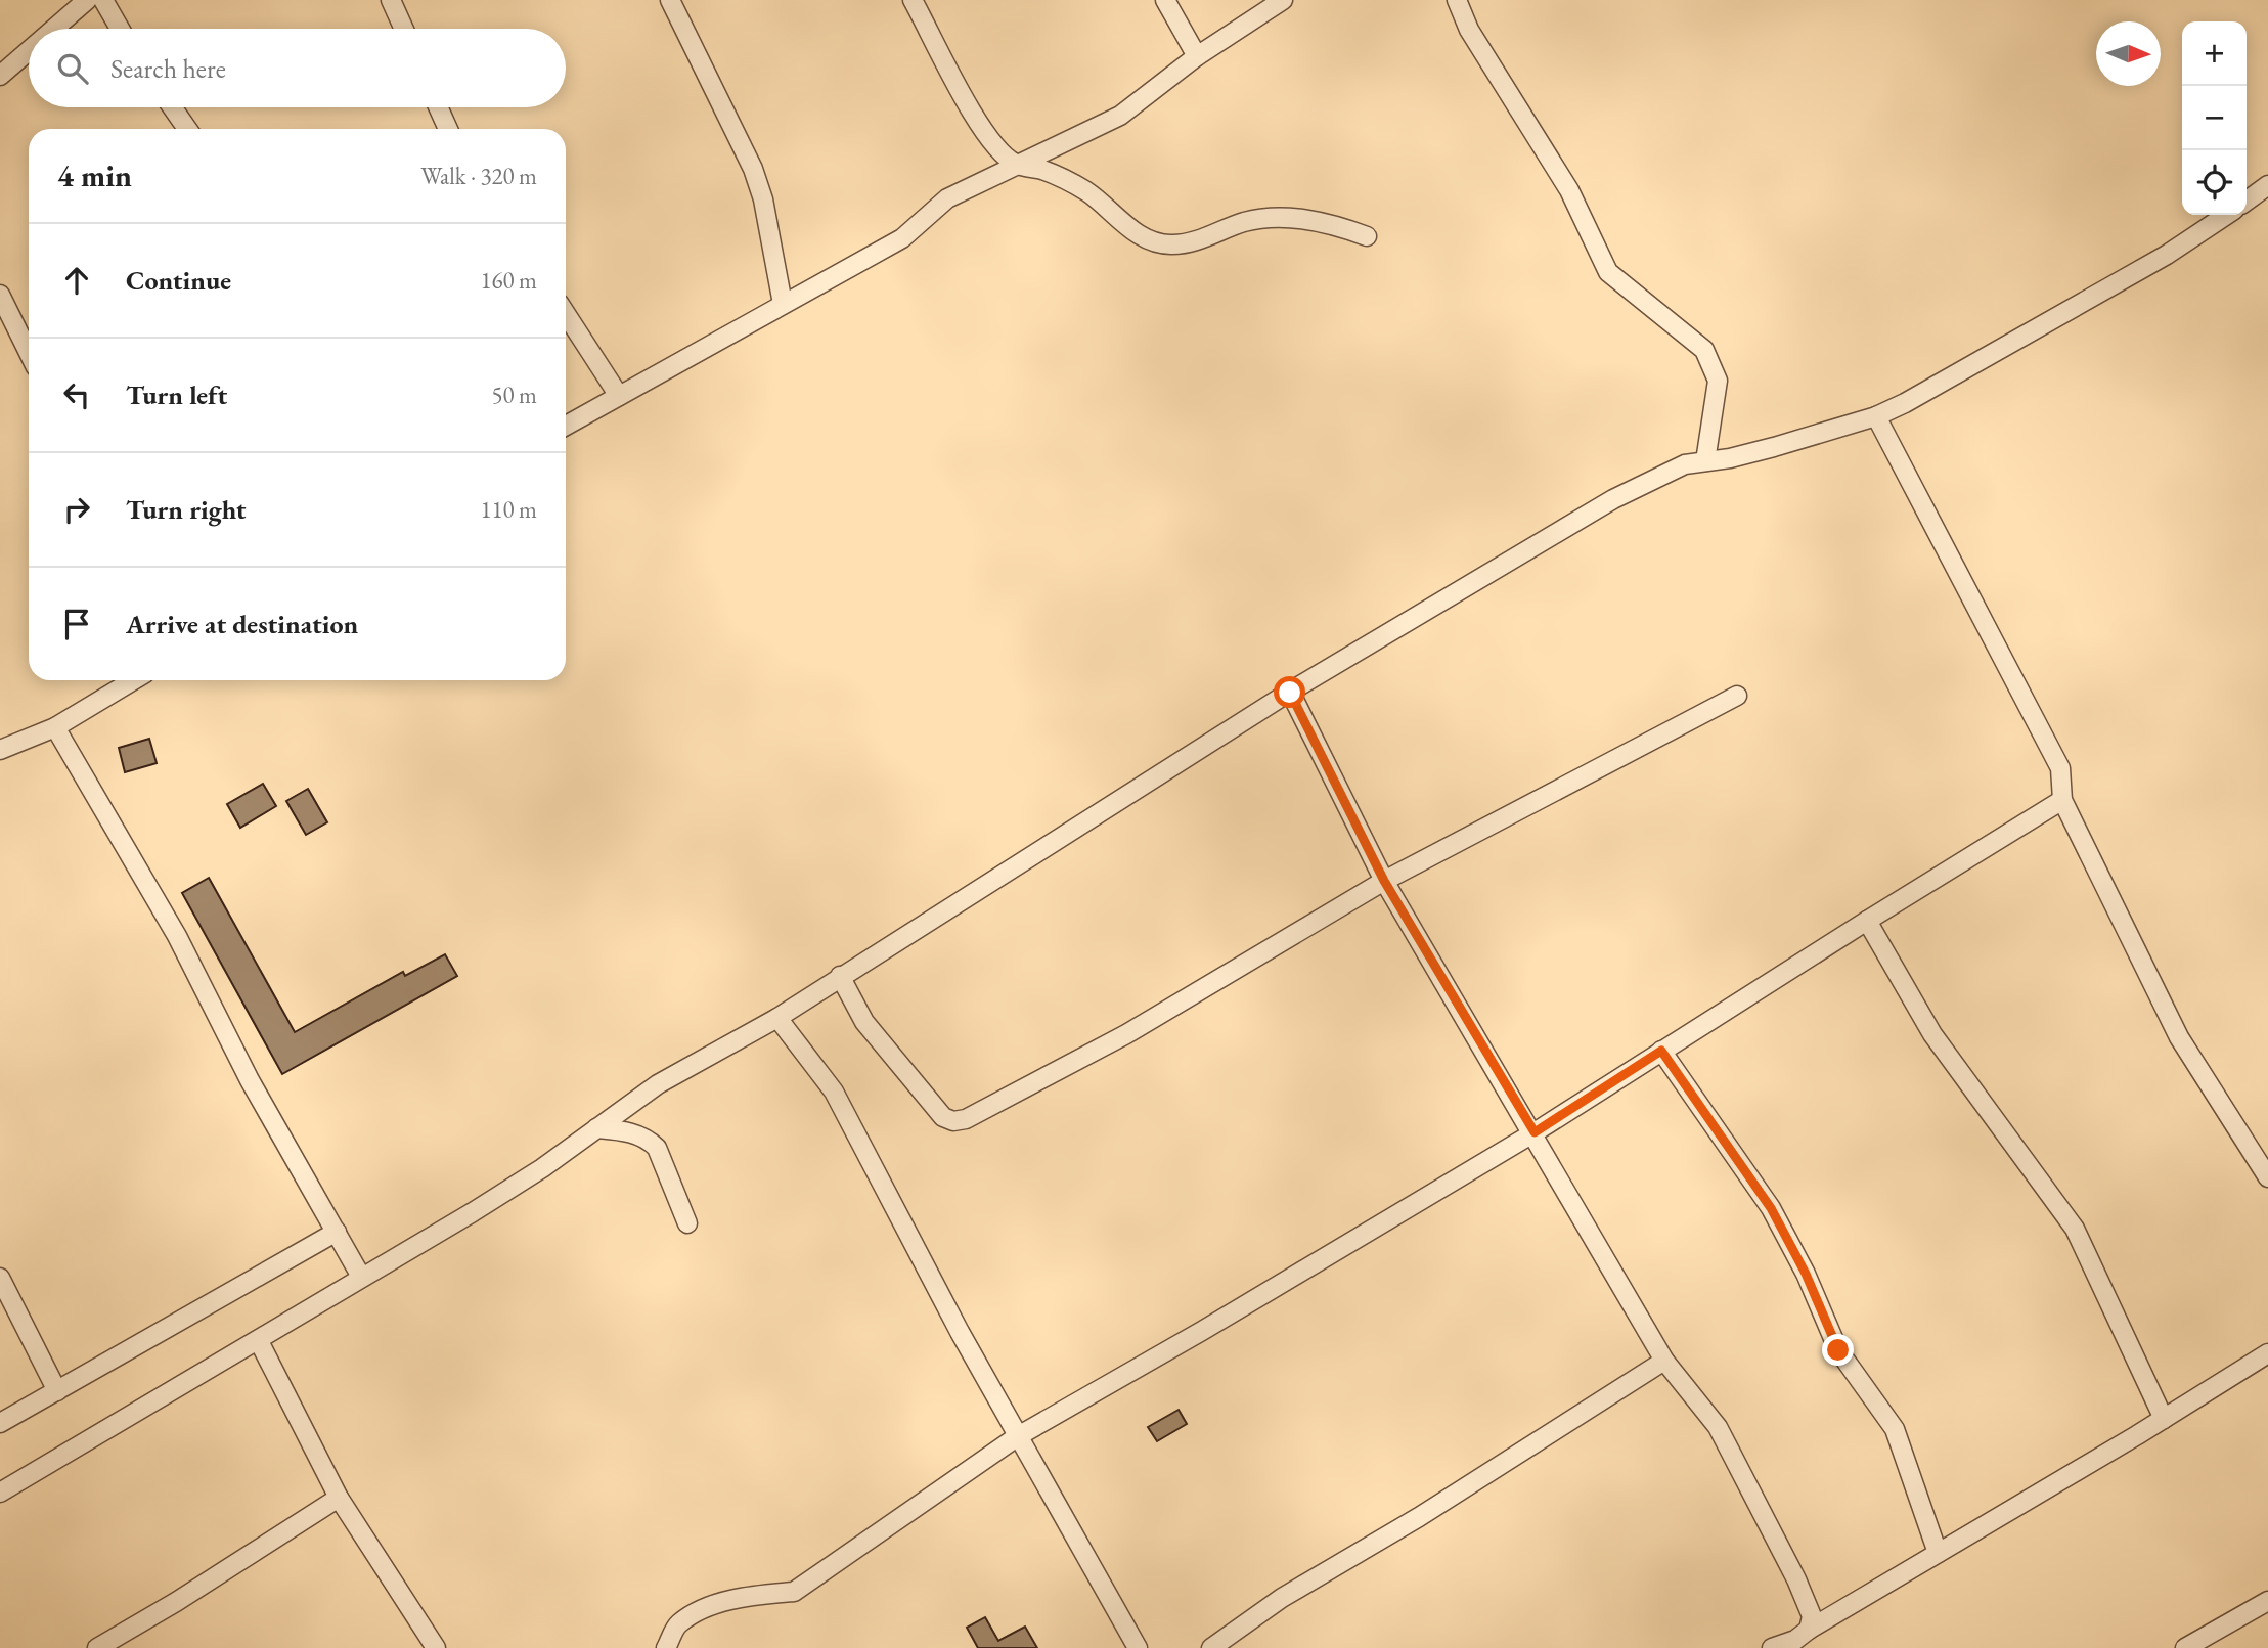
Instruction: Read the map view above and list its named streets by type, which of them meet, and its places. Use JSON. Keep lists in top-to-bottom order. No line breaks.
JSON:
{"north":"right","page":{"map_buttons":["+","−"],"search":"Search here","heading":["4 min","Walk · 320 m"],"list":[["Continue","160 m"],["Turn left","50 m"],["Turn right","110 m"],"Arrive at destination"]}}
